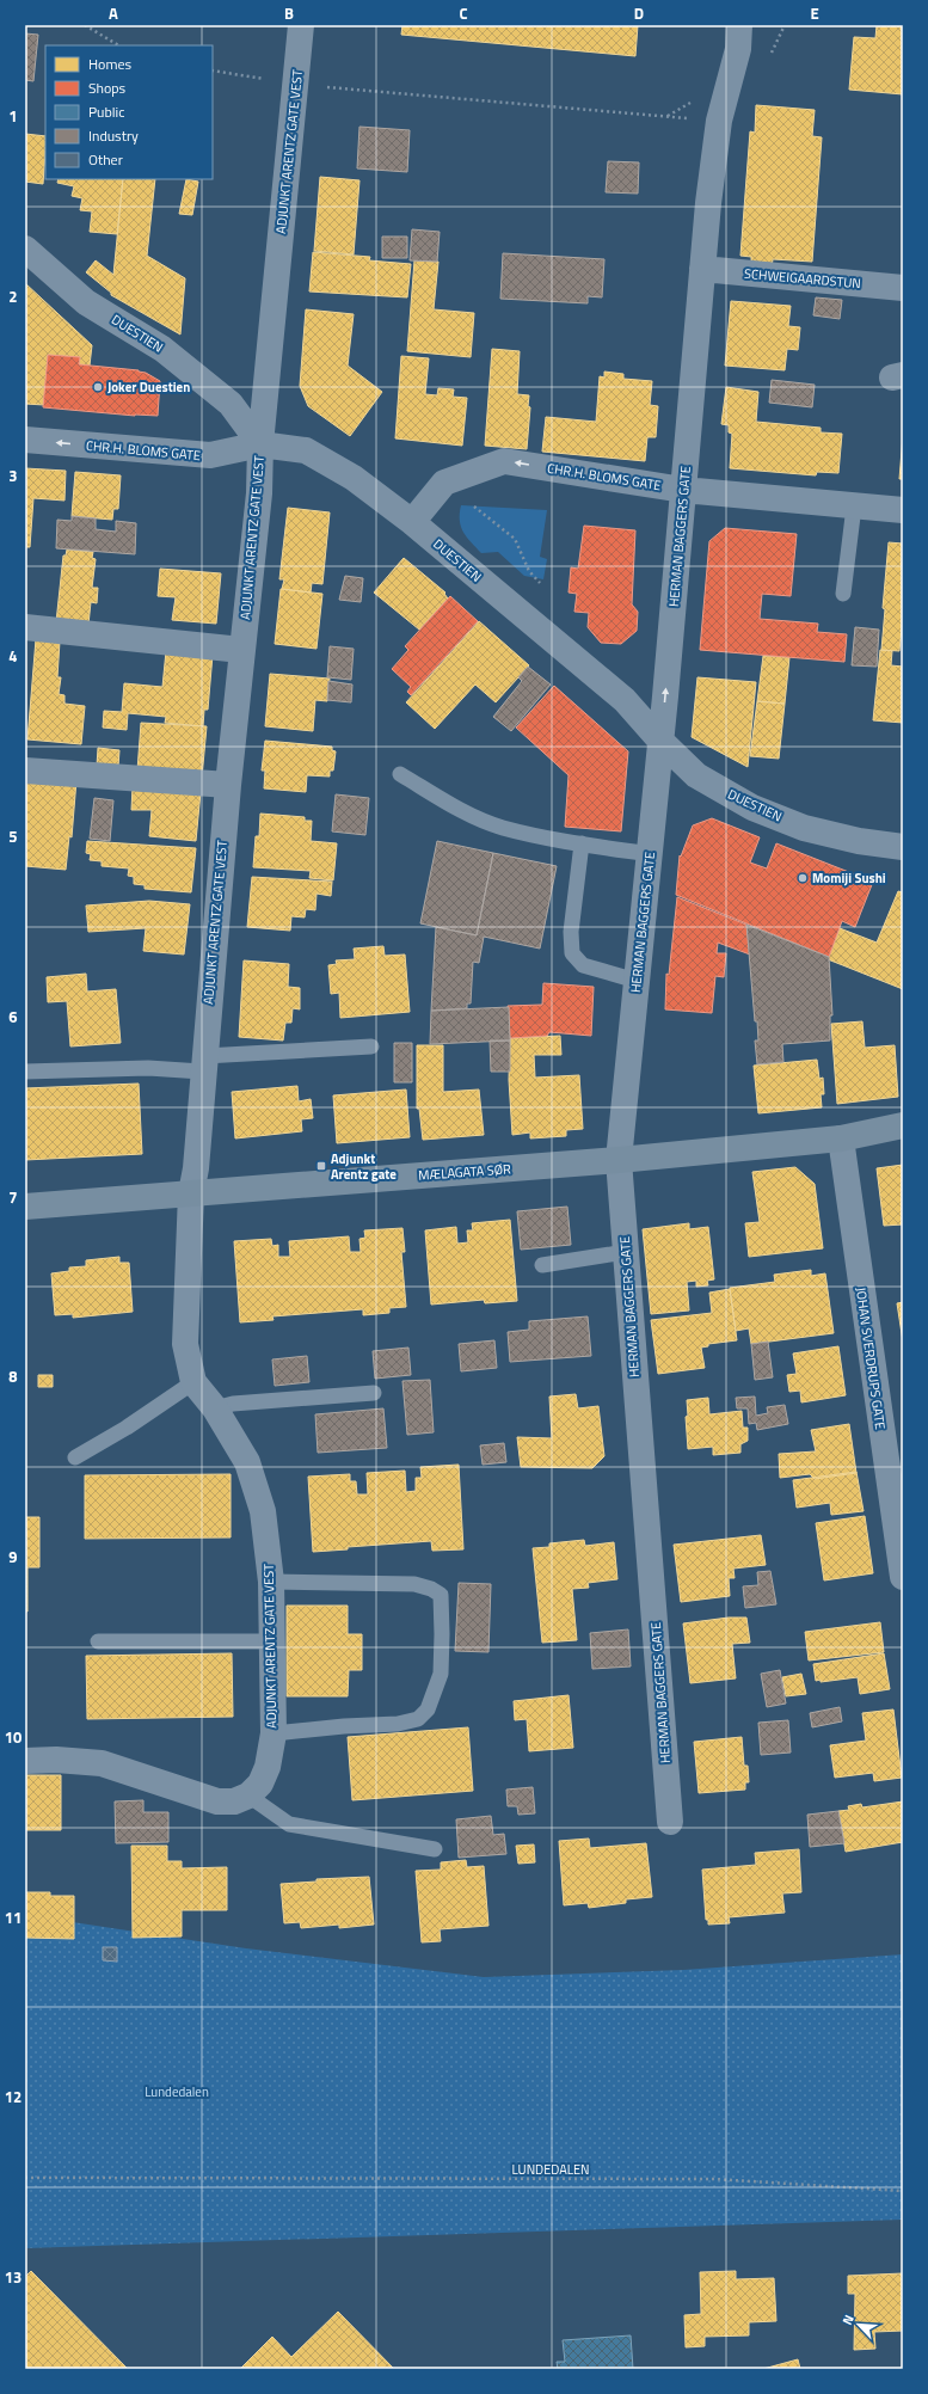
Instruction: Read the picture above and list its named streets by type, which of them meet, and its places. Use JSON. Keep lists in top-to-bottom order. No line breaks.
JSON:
{"streets":{"street":["ADJUNKT ARENTZ GATE VEST","SCHWEIGAARDSTUN","DUESTIEN","CHR.H. BLOMS GATE","HERMAN BAGGERS GATE","MÆLAGATA SØR","JOHAN SVERDRUPS GATE"],"path":["LUNDEDALEN"]},"crossings":[["ADJUNKT ARENTZ GATE VEST","DUESTIEN"],["ADJUNKT ARENTZ GATE VEST","CHR.H. BLOMS GATE"],["ADJUNKT ARENTZ GATE VEST","MÆLAGATA SØR"],["SCHWEIGAARDSTUN","HERMAN BAGGERS GATE"],["DUESTIEN","CHR.H. BLOMS GATE"],["DUESTIEN","HERMAN BAGGERS GATE"],["CHR.H. BLOMS GATE","HERMAN BAGGERS GATE"],["HERMAN BAGGERS GATE","MÆLAGATA SØR"],["MÆLAGATA SØR","JOHAN SVERDRUPS GATE"]],"parks":["Lundedalen"],"places":{"other":["Joker Duestien","Momiji Sushi"],"transit":["Adjunkt Arentz gate"]},"legend":["Homes","Shops","Public","Industry","Other"],"north":"top left","grid":{"columns":["A","B","C","D","E"],"rows":["1","2","3","4","5","6","7","8","9","10","11","12","13"]}}
